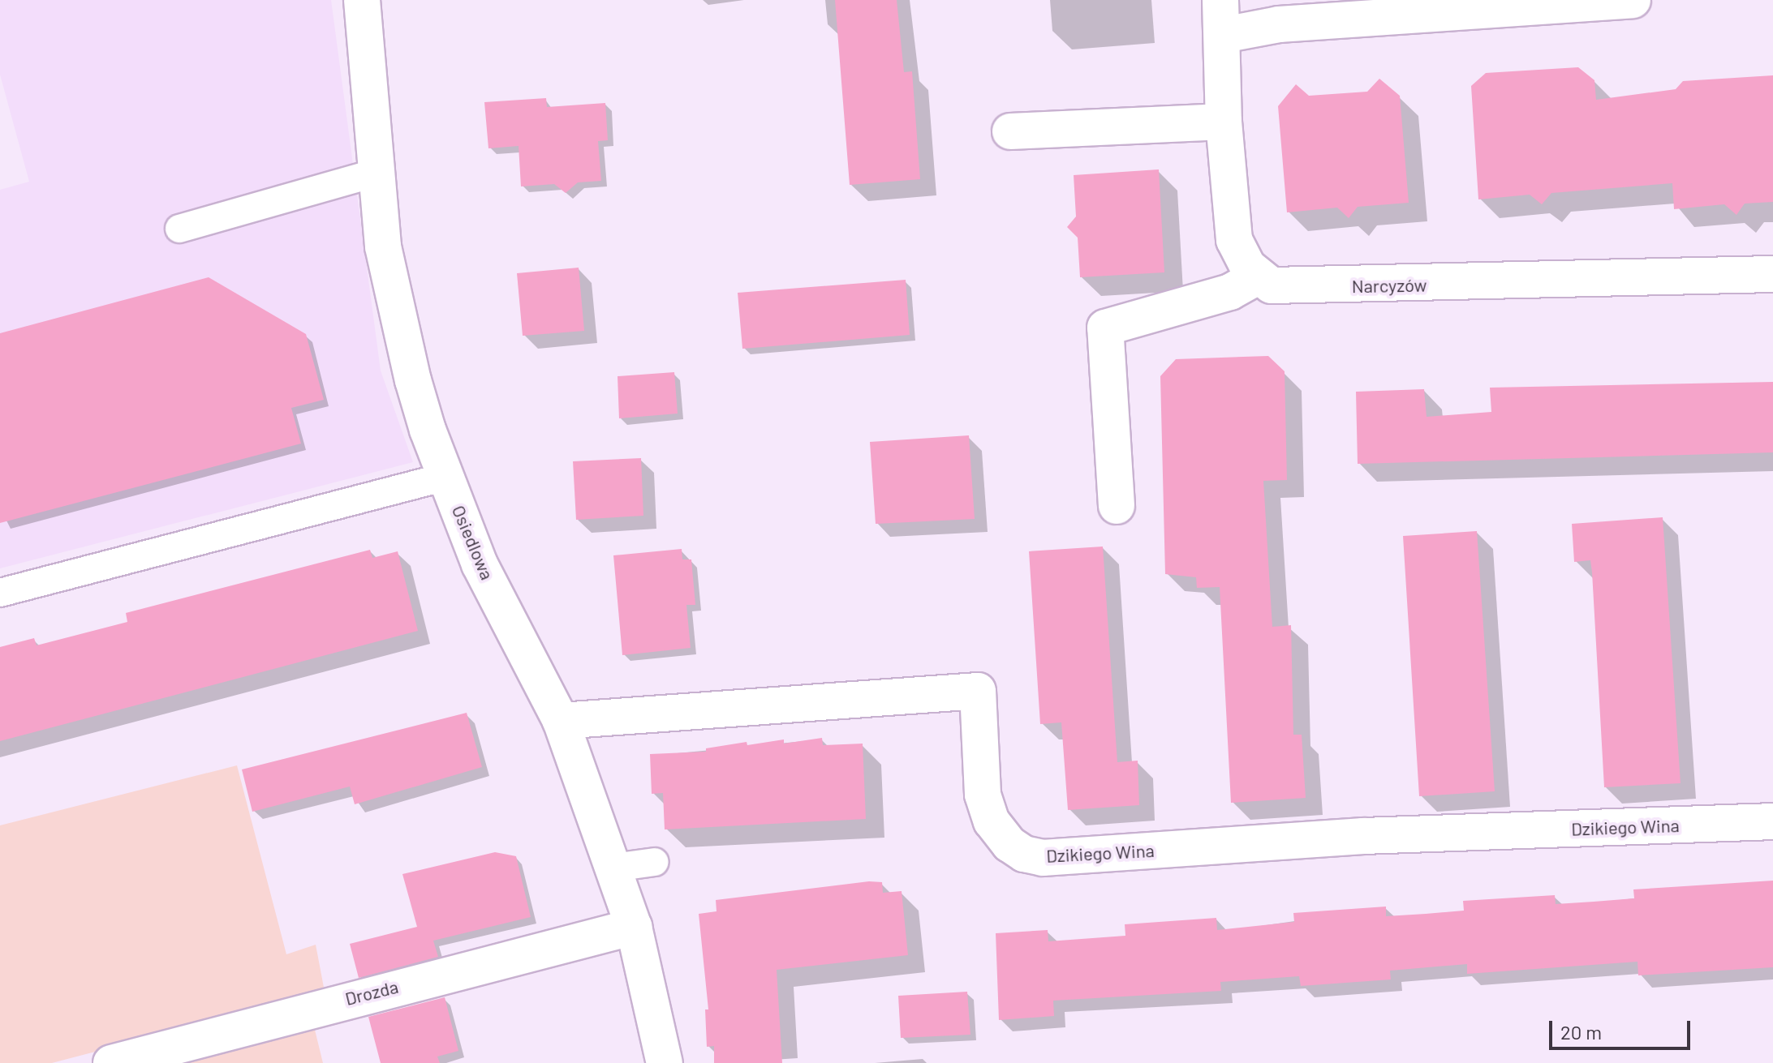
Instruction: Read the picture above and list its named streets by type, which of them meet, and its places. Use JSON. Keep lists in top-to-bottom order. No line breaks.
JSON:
{"streets":{"street":["Narcyzów","Osiedlowa","Dzikiego Wina","Drozda"]},"crossings":[["Osiedlowa","Dzikiego Wina"],["Osiedlowa","Drozda"]],"scale_bar":"20 m"}
